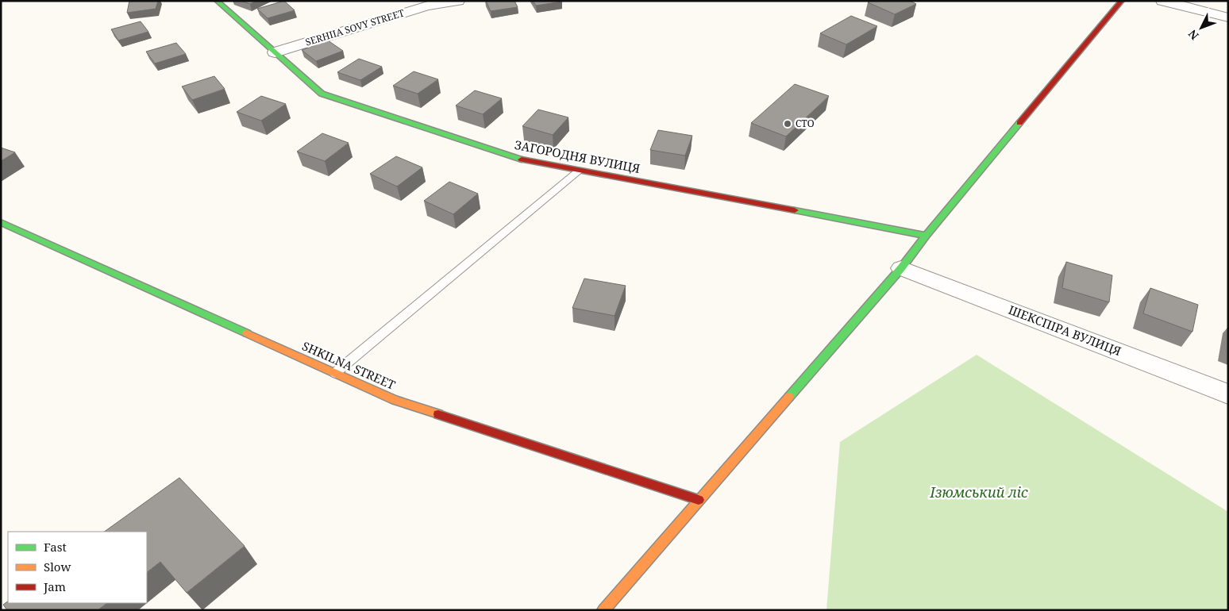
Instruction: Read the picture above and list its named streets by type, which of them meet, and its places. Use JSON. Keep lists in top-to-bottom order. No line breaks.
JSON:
{"streets":{"main road":["ЗАГОРОДНЯ ВУЛИЦЯ","SHKILNA STREET"],"street":["SERHIIA SOVY STREET","ШЕКСПІРА ВУЛИЦЯ"]},"crossings":[["SERHIIA SOVY STREET","ЗАГОРОДНЯ ВУЛИЦЯ"]],"parks":["Ізюмський ліс"],"places":["СТО"],"legend":["Fast","Slow","Jam"],"north":"bottom left"}
